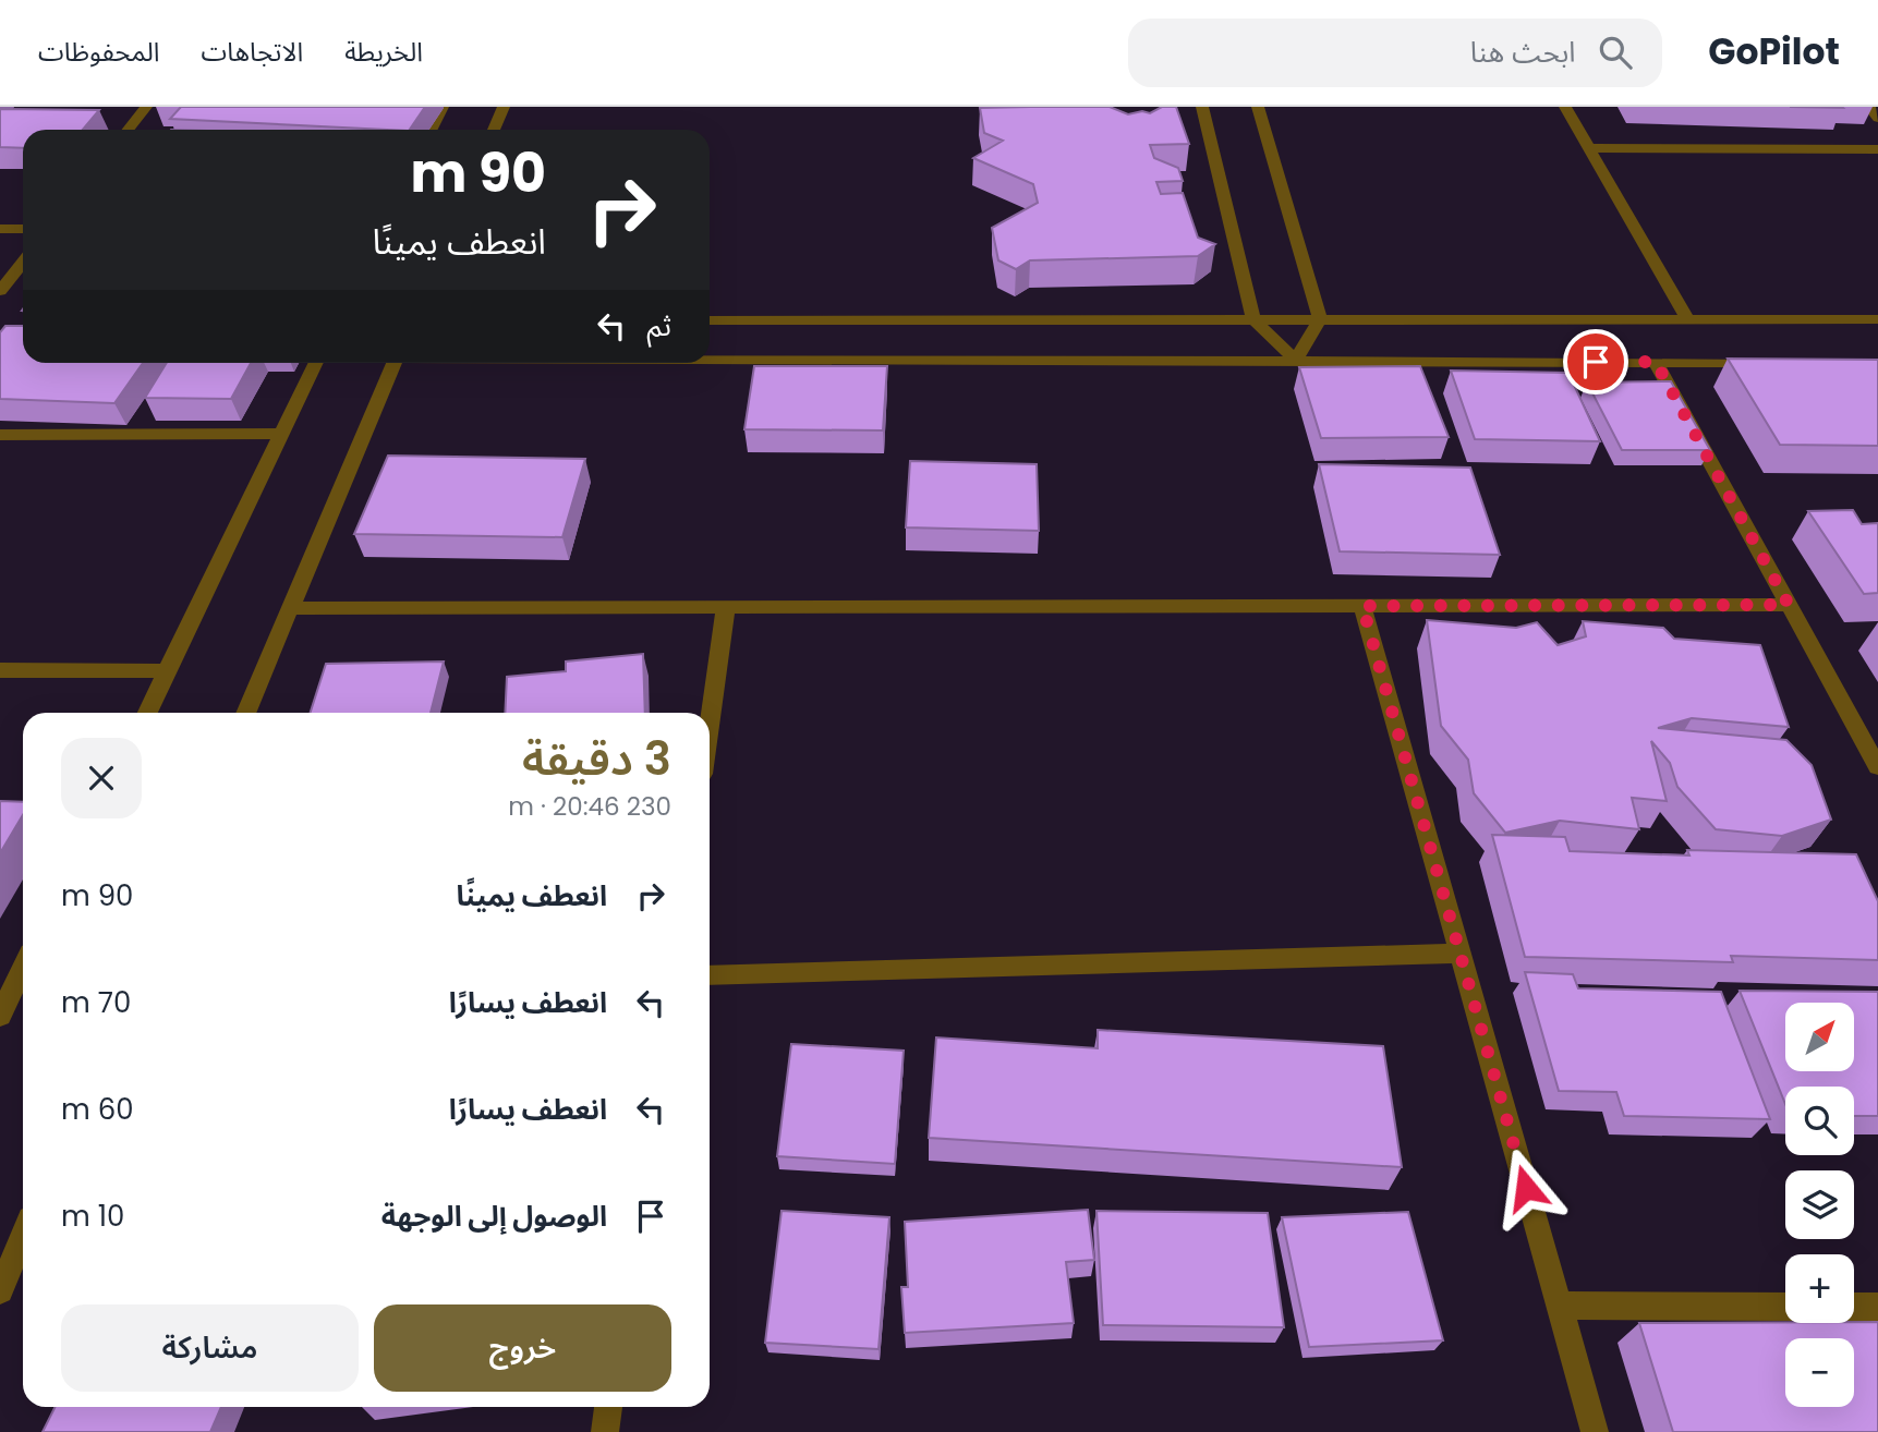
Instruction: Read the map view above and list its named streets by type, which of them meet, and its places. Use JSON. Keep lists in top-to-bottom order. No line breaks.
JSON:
{"north":"top right","page":{"header":"GoPilot","search":"ابحث هنا","nav":["الخريطة","الاتجاهات","المحفوظات"],"turn":["90 m","انعطف يمينًا"],"then":"ثم","heading":["3 دقيقة","230 m · 20:46"],"list":[{"name":"انعطف يمينًا","value":"90 m"},{"name":"انعطف يسارًا","value":"70 m"},{"name":"انعطف يسارًا","value":"60 m"},{"name":"الوصول إلى الوجهة","value":"10 m"}],"map_buttons":["+","−"],"buttons":["خروج","مشاركة"]}}
